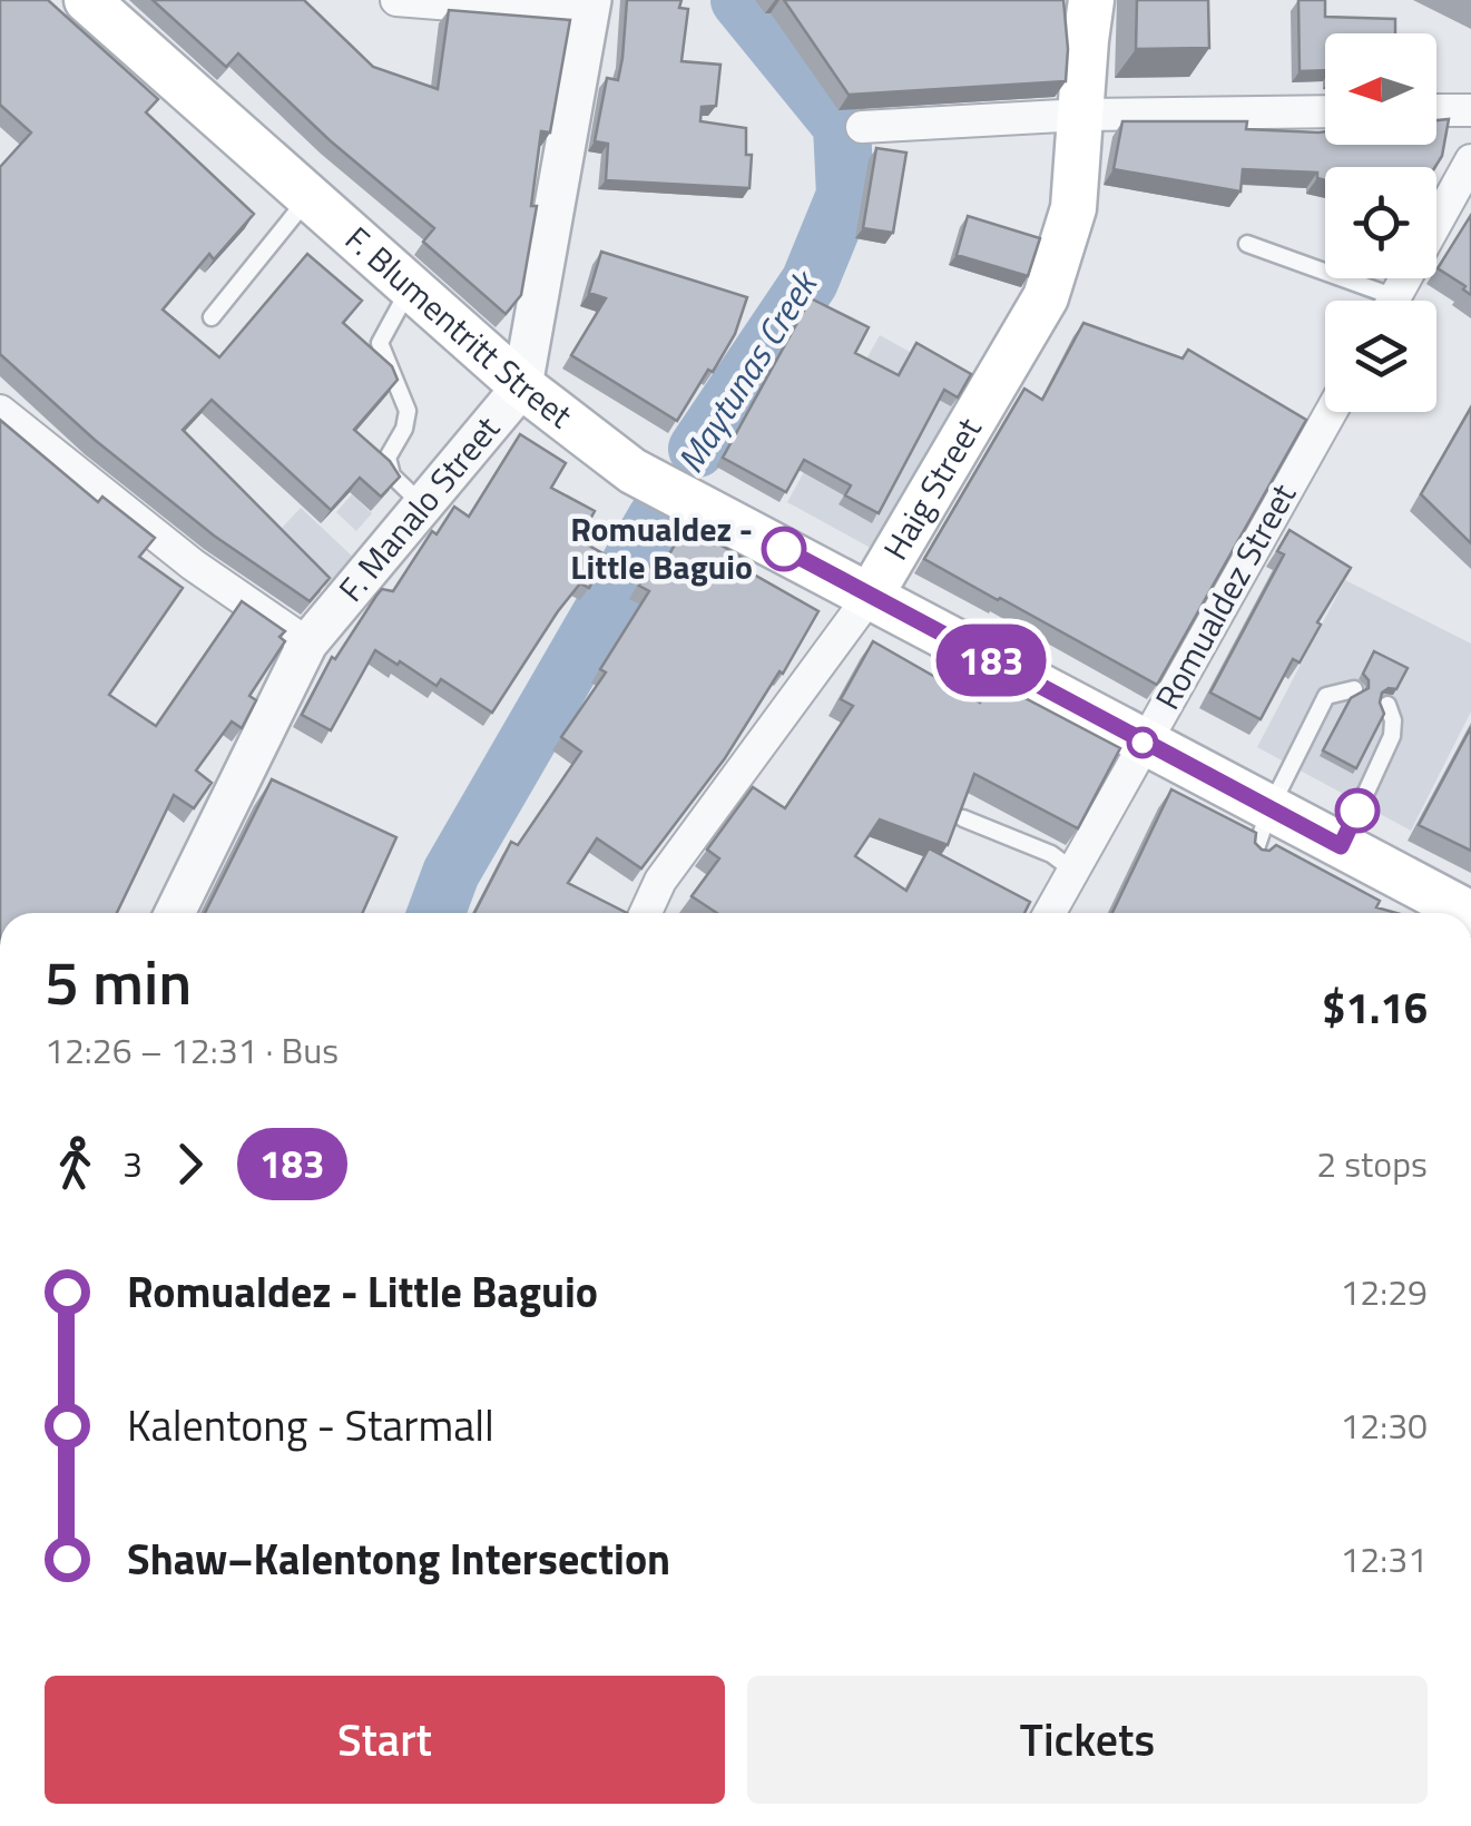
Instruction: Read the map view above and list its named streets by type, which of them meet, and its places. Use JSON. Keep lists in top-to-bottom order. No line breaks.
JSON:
{"streets":{"main road":["F. Blumentritt Street","Haig Street"],"street":["F. Manalo Street","Romualdez Street"]},"crossings":[["F. Blumentritt Street","Haig Street"],["F. Blumentritt Street","F. Manalo Street"],["F. Blumentritt Street","Romualdez Street"]],"water":["Maytunas Creek"],"places":["Romualdez - Little Baguio"],"lines":["bus line 183"],"north":"left","page":{"on_map":"183","heading":["5 min","12:26 – 12:31 · Bus","$1.16"],"legs":["3","183","2 stops"],"list":[{"name":"Romualdez - Little Baguio","value":"12:29"},{"name":"Kalentong - Starmall","value":"12:30"},{"name":"Shaw–Kalentong Intersection","value":"12:31"}],"buttons":["Start","Tickets"]}}
